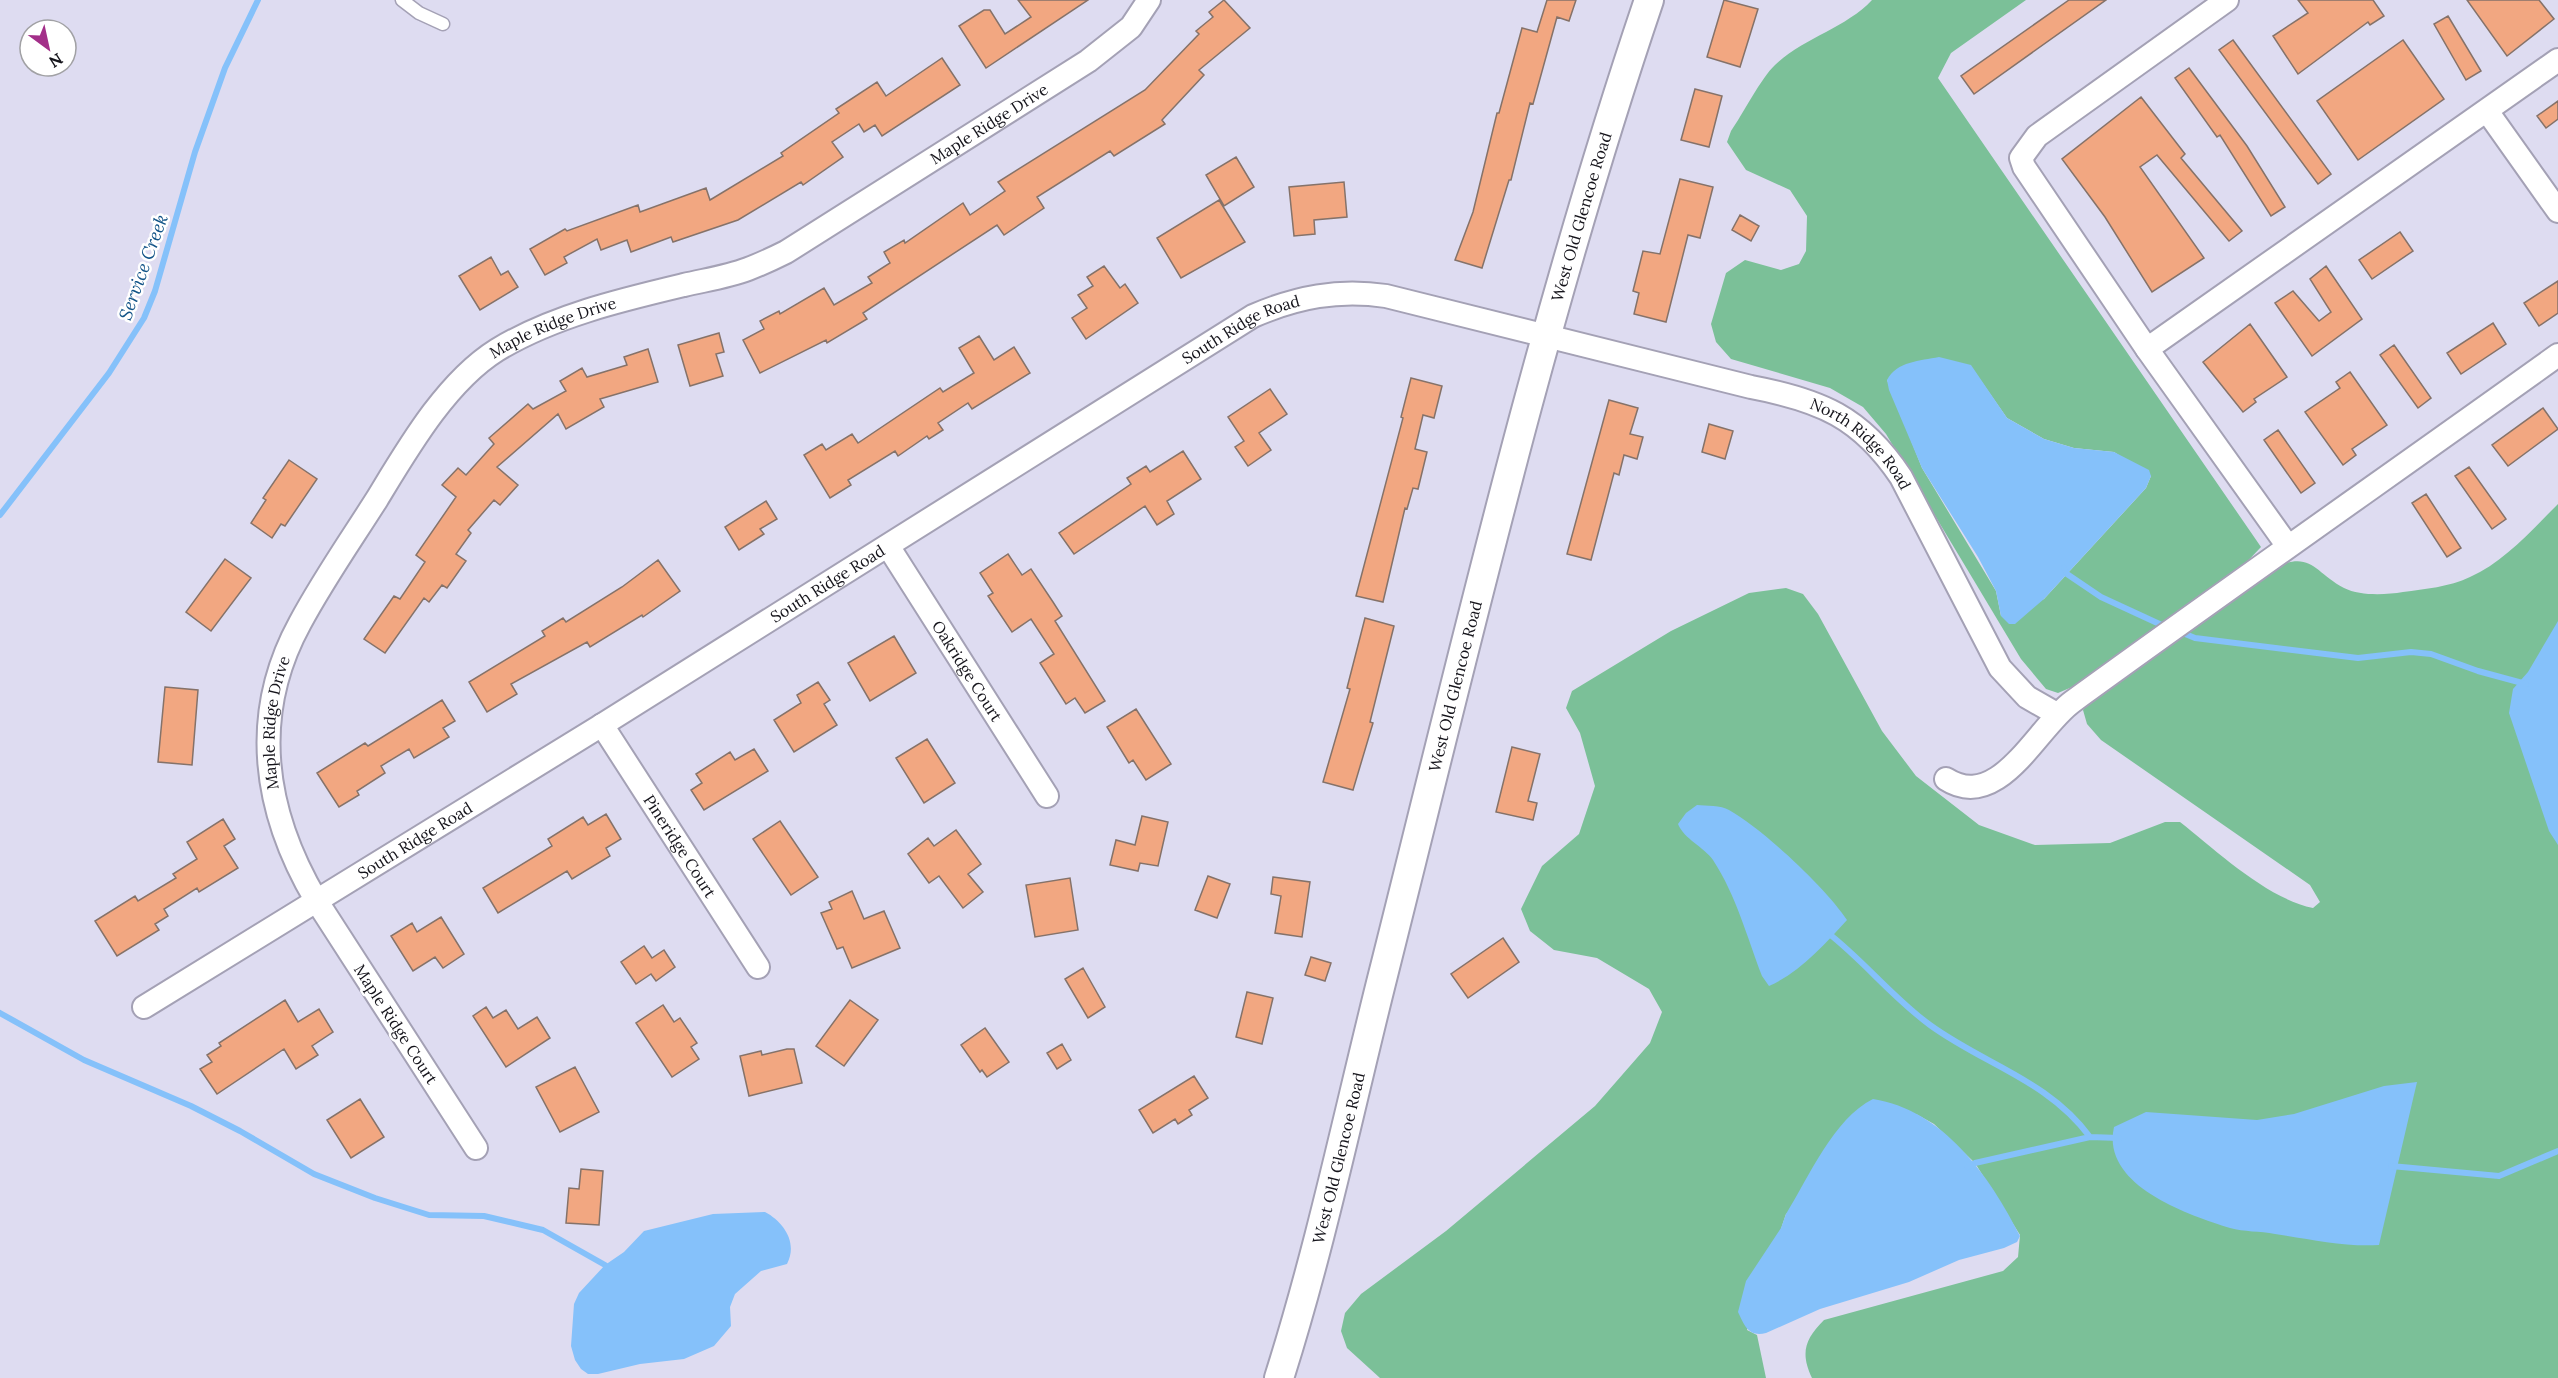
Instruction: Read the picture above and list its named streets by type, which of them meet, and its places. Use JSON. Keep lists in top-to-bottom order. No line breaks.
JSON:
{"streets":{"street":["Maple Ridge Drive","West Old Glencoe Road","South Ridge Road","North Ridge Road","Oakridge Court","Pineridge Court","Maple Ridge Court"]},"crossings":[["Maple Ridge Drive","South Ridge Road"],["Maple Ridge Drive","Maple Ridge Court"],["West Old Glencoe Road","South Ridge Road"],["West Old Glencoe Road","North Ridge Road"],["South Ridge Road","North Ridge Road"],["South Ridge Road","Oakridge Court"],["South Ridge Road","Pineridge Court"],["South Ridge Road","Maple Ridge Court"]],"water":["Service Creek"],"north":"bottom right"}
